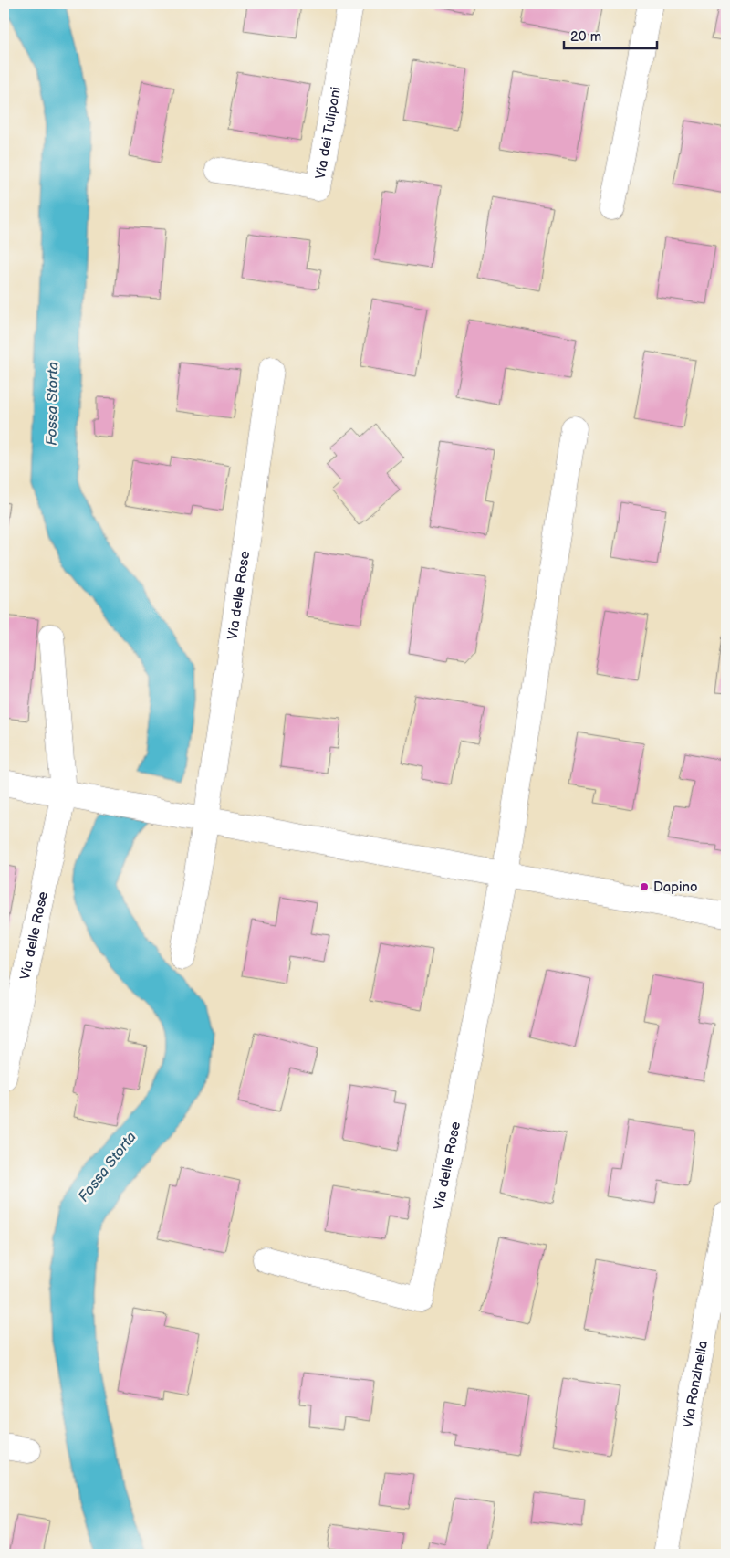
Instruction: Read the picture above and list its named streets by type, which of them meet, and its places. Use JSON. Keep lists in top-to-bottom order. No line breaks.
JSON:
{"streets":{"street":["Via dei Tulipani","Via delle Rose","Via Ronzinella"]},"water":["Fossa Storta"],"places":["Dapino"],"scale_bar":"20 m"}
